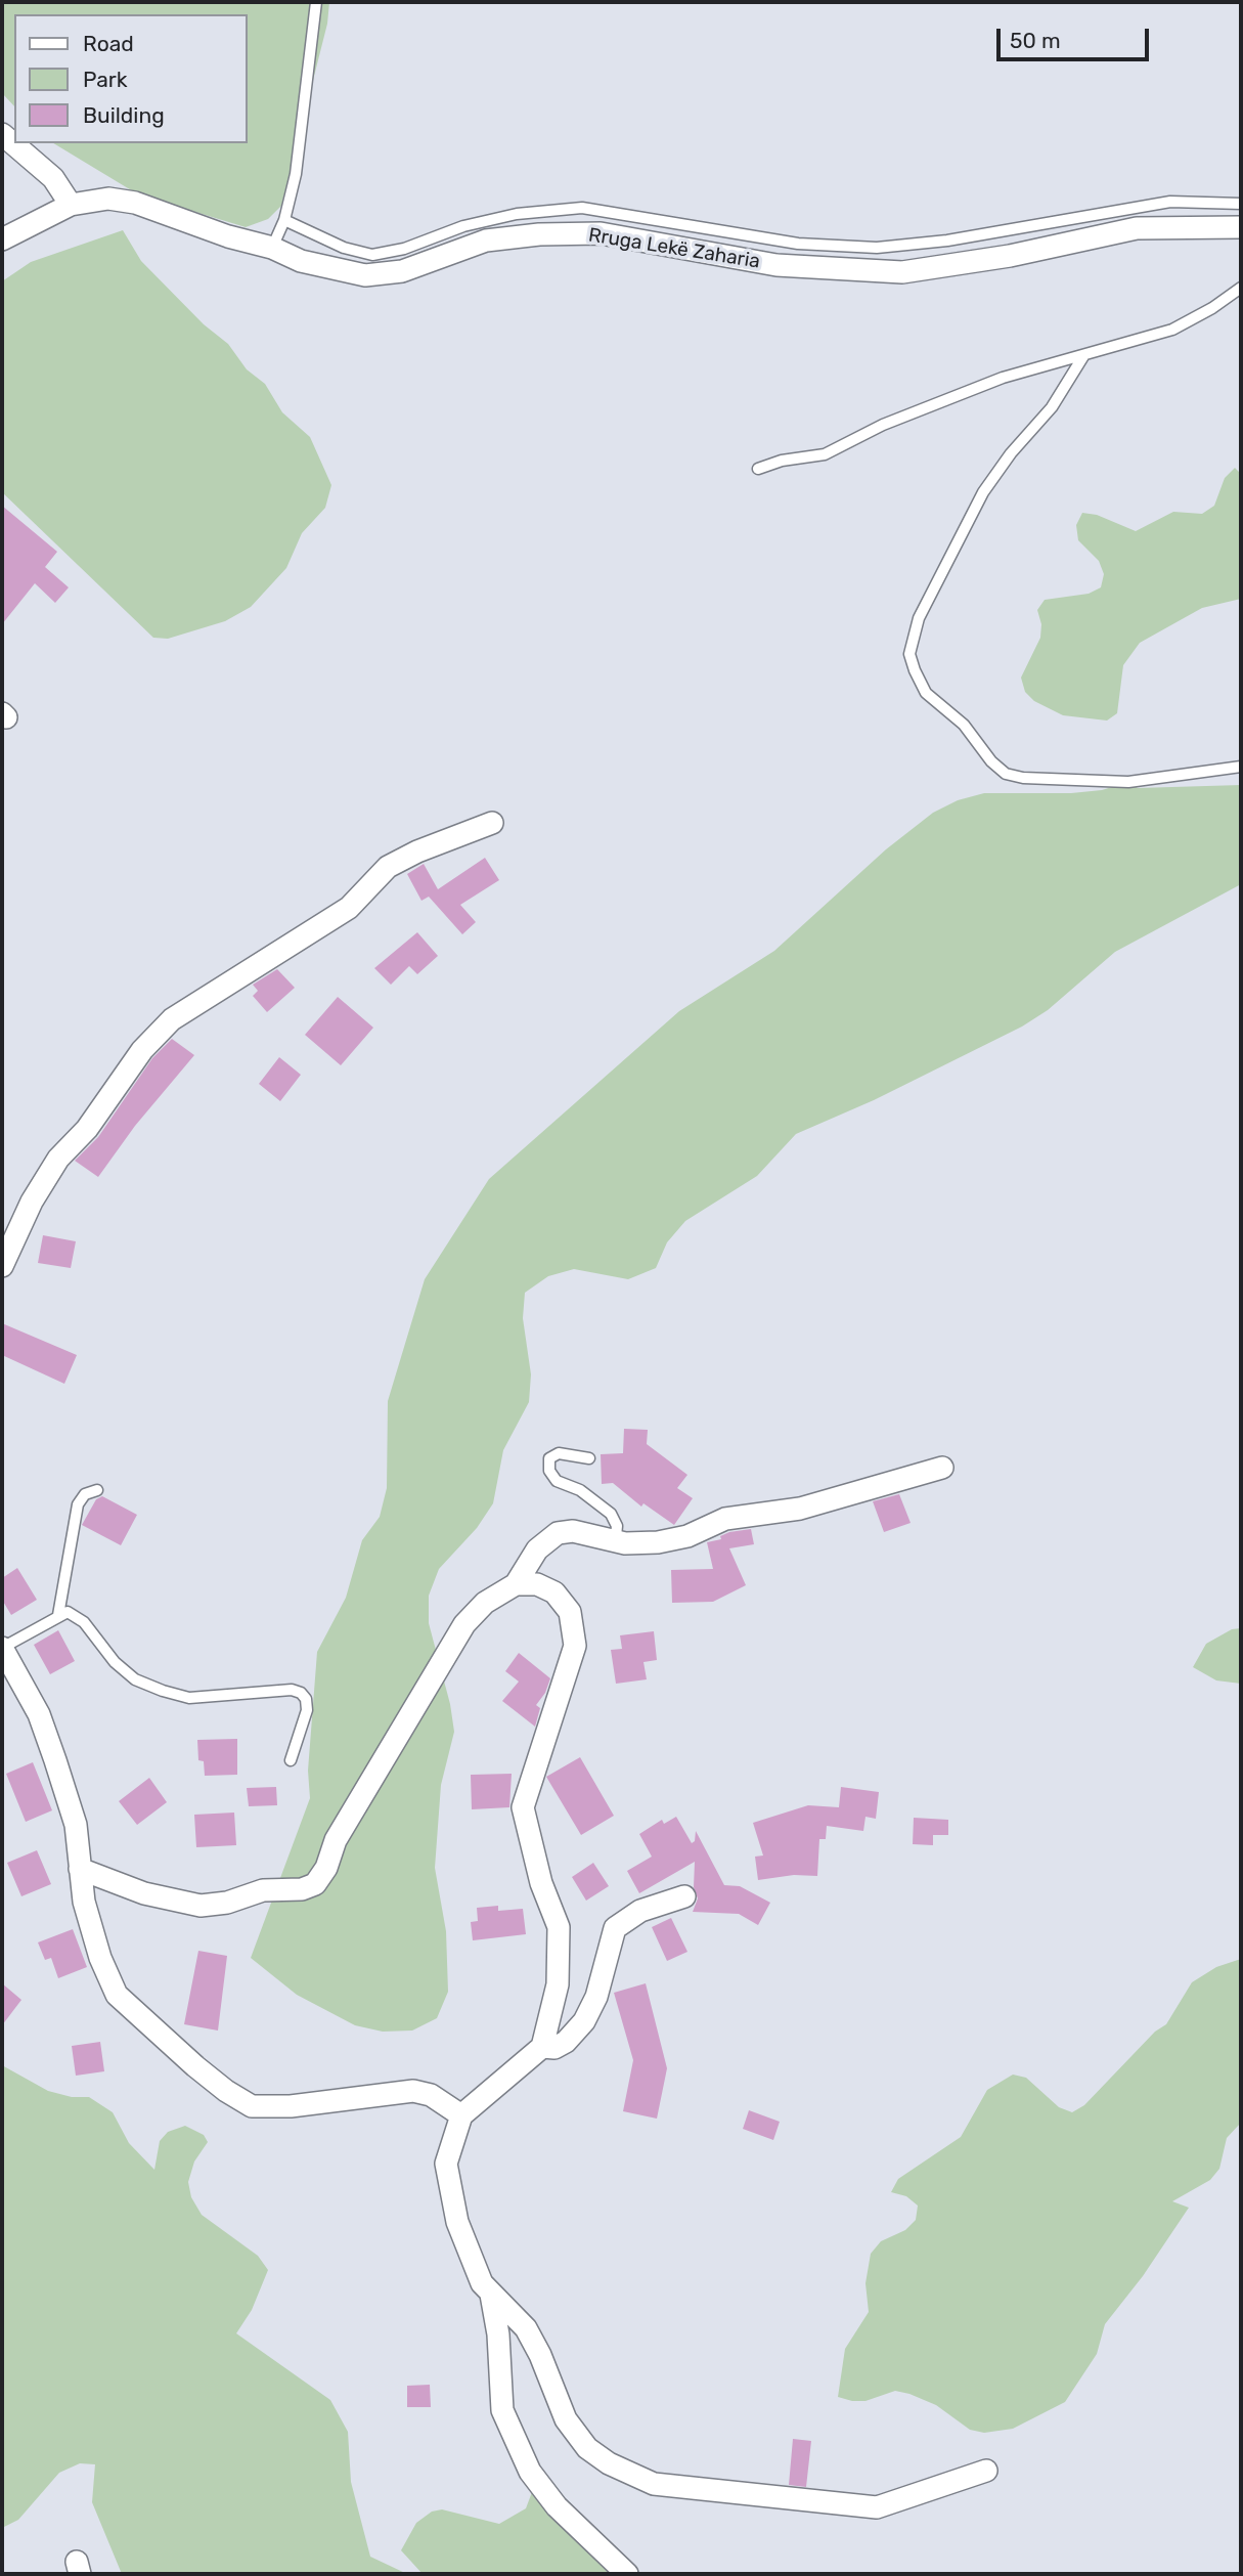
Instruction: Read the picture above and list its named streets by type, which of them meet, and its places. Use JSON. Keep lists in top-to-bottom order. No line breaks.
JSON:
{"streets":{"street":["Rruga Lekë Zaharia"]},"legend":["Road","Park","Building"],"scale_bar":"50 m"}
